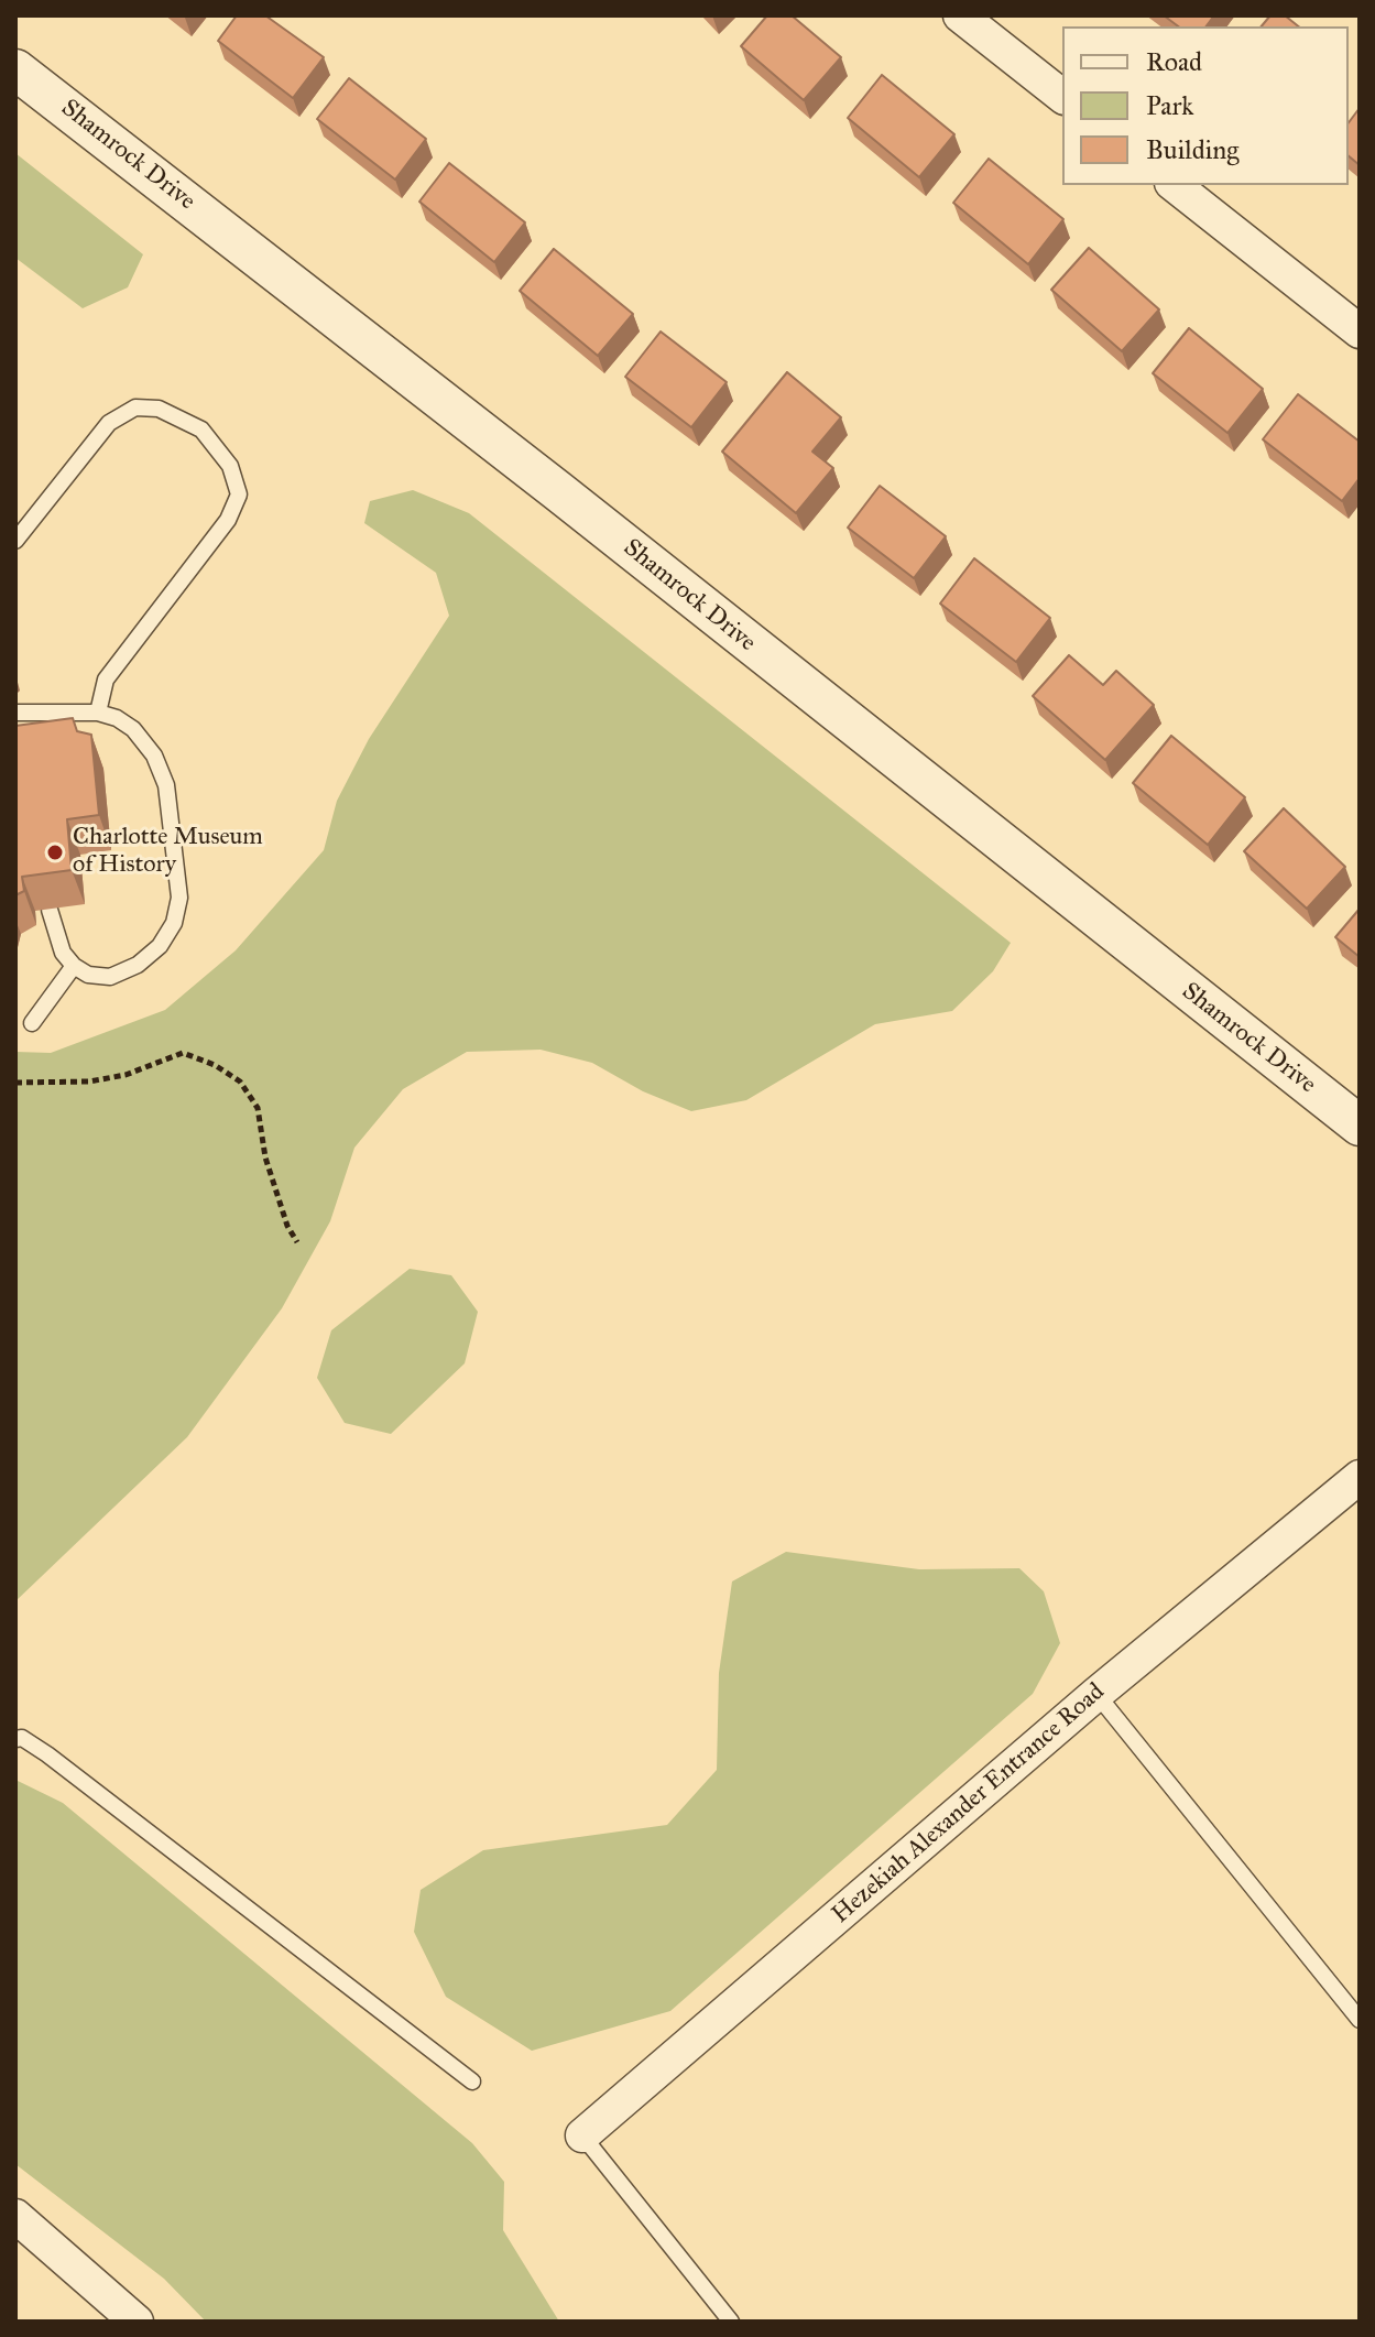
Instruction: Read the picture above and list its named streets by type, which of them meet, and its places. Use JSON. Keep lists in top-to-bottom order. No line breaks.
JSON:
{"streets":{"street":["Shamrock Drive","Hezekiah Alexander Entrance Road"]},"places":["Charlotte Museum of History"],"legend":["Road","Park","Building"]}
